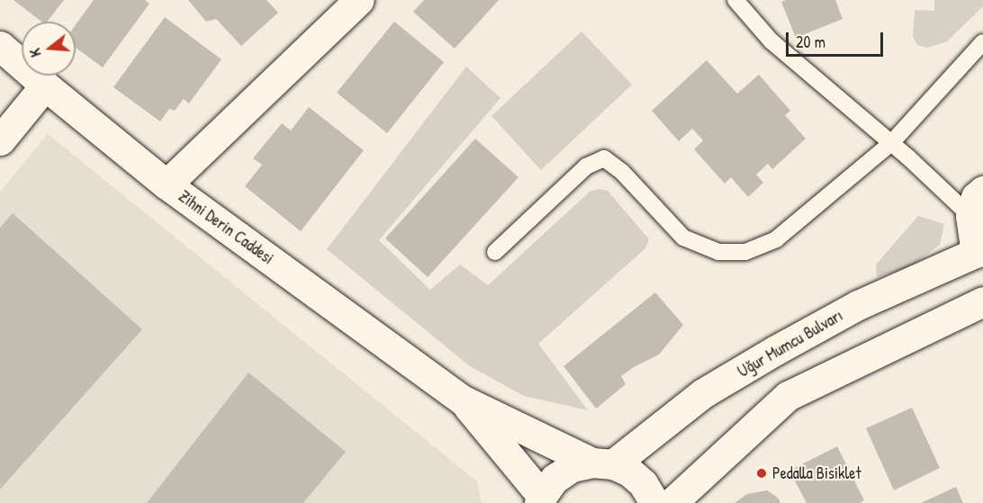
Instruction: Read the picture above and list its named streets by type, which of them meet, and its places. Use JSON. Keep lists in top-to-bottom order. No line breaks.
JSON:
{"streets":{"main road":["Zihni Derin Caddesi","Uğur Mumcu Bulvarı"]},"places":["Pedalla Bisiklet"],"scale_bar":"20 m","north":"left"}
